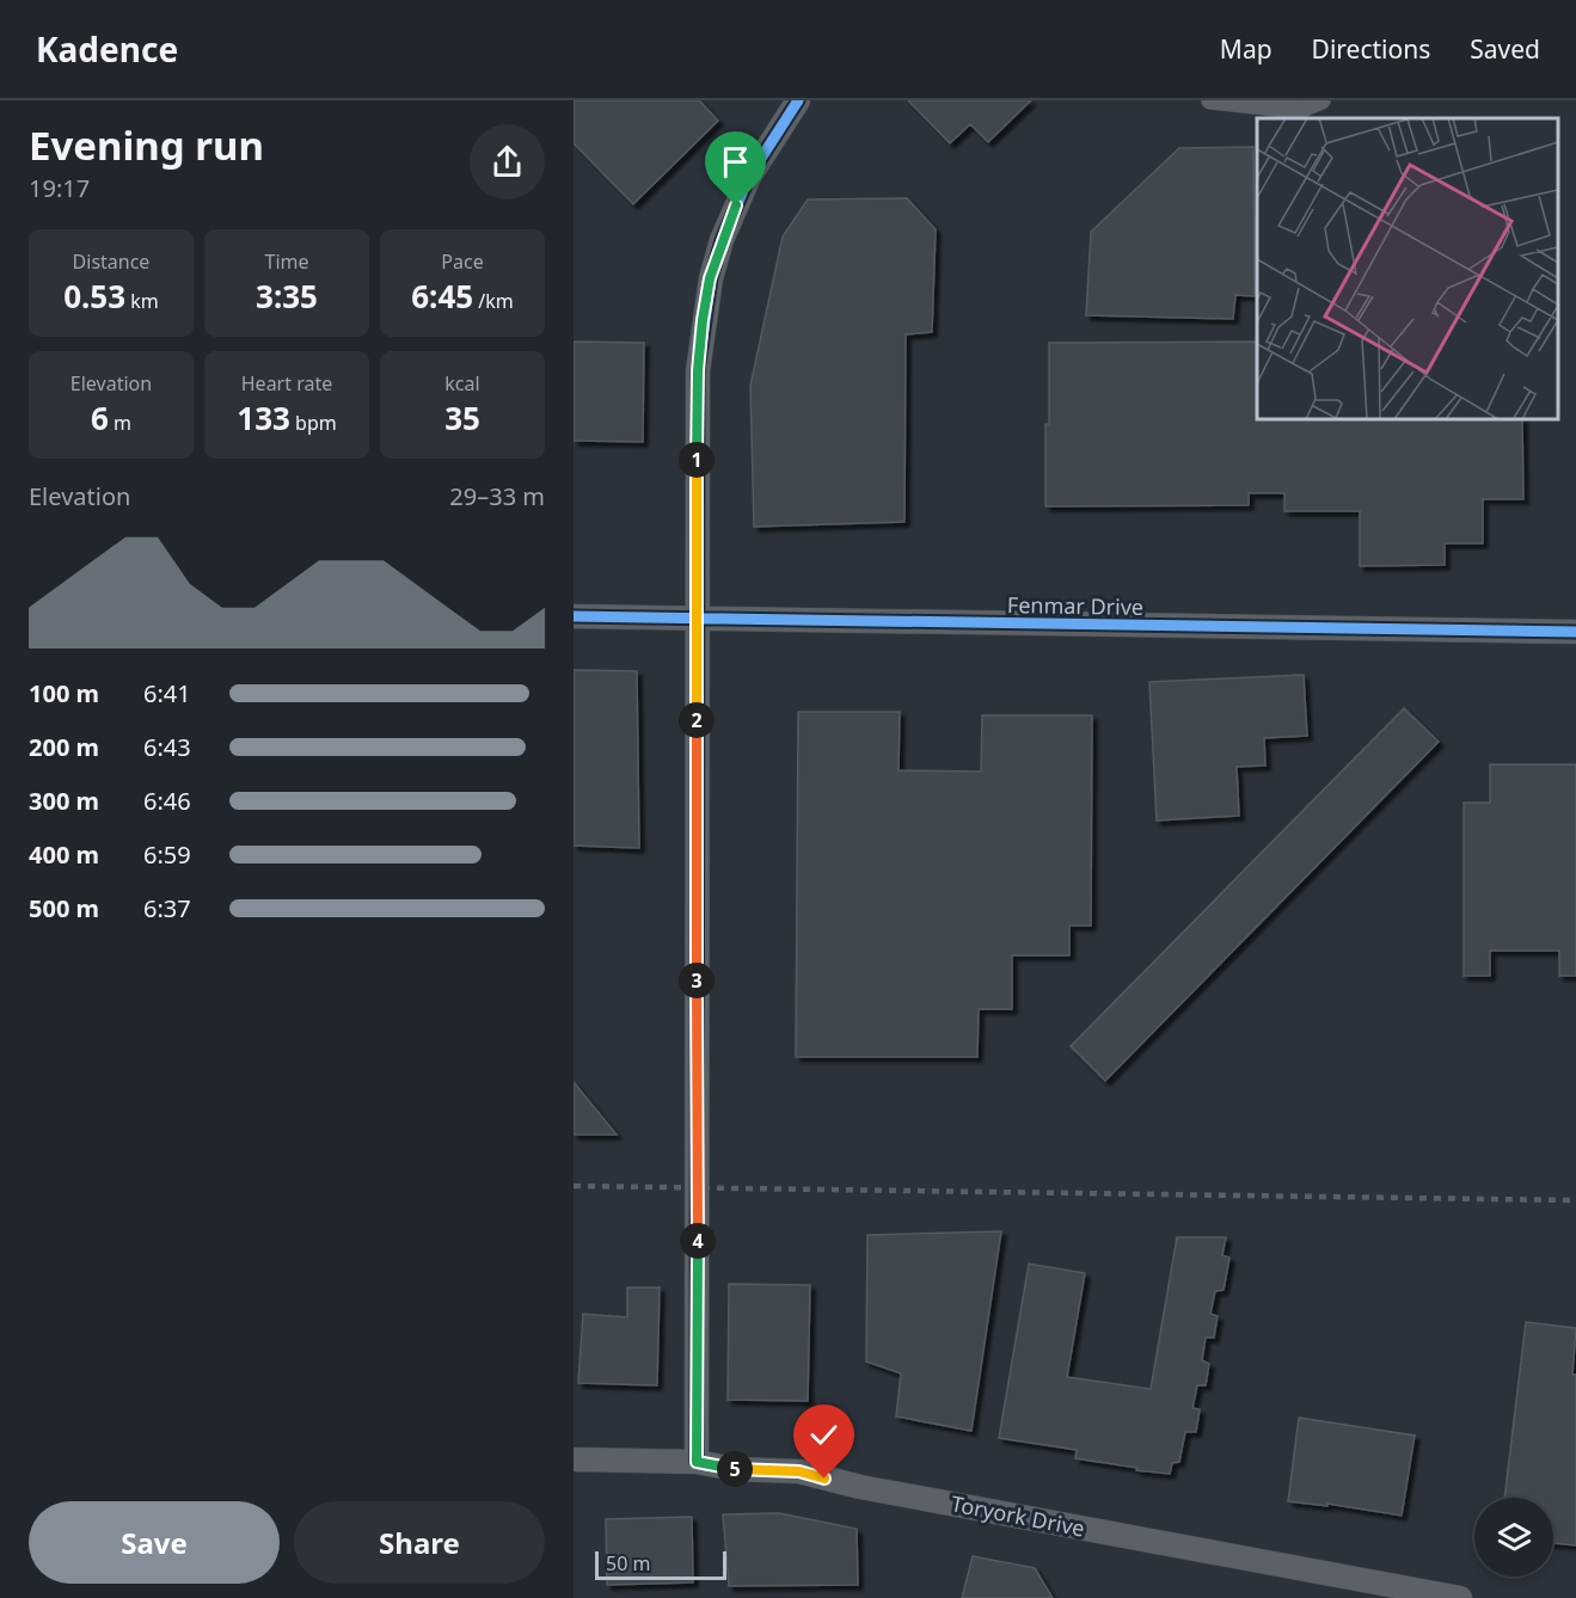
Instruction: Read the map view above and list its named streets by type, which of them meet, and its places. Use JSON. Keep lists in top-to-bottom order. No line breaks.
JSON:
{"streets":{"street":["Fenmar Drive","Toryork Drive"]},"scale_bar":"50 m","page":{"header":"Kadence","nav":["Map","Directions","Saved"],"heading":["Evening run","19:17"],"stats":[["Distance","0.53 km"],["Time","3:35"],["Pace","6:45 /km"],["Elevation","6 m"],["Heart rate","133 bpm"],["kcal","35"]],"pins":["1","2","3","4","5"],"chart":["Elevation","29–33 m"],"list":[{"name":"100 m","note":"6:41"},{"name":"200 m","note":"6:43"},{"name":"300 m","note":"6:46"},{"name":"400 m","note":"6:59"},{"name":"500 m","note":"6:37"}],"buttons":["Save","Share"],"scale":"50 m"}}
